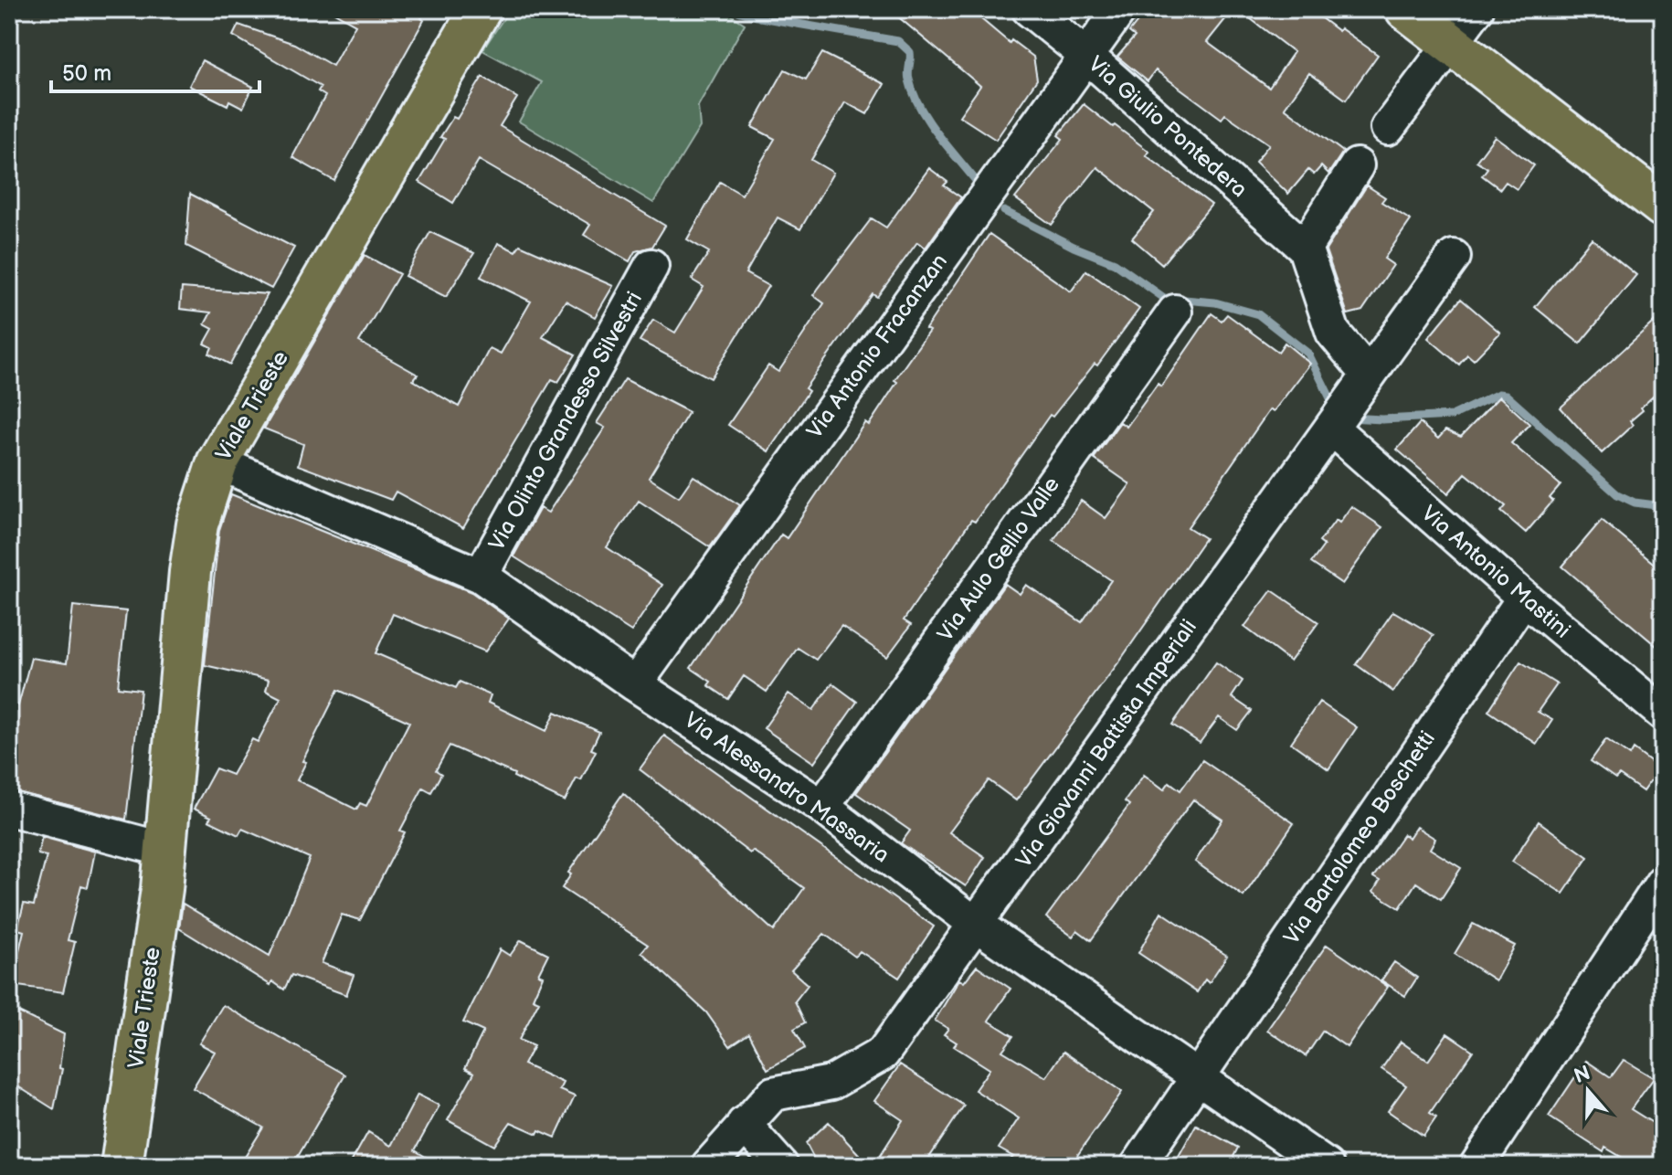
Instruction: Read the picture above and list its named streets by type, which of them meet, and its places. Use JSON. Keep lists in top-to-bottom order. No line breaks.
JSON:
{"streets":{"main road":["Viale Trieste"],"street":["Via Giulio Pontedera","Via Antonio Fracanzan","Via Olinto Grandesso Silvestri","Via Aulo Gellio Valle","Via Antonio Mastini","Via Giovanni Battista Imperiali","Via Alessandro Massaria","Via Bartolomeo Boschetti"]},"crossings":[["Via Giulio Pontedera","Via Antonio Fracanzan"],["Via Antonio Fracanzan","Via Alessandro Massaria"],["Viale Trieste","Via Alessandro Massaria"],["Via Olinto Grandesso Silvestri","Via Alessandro Massaria"],["Via Aulo Gellio Valle","Via Alessandro Massaria"],["Via Antonio Mastini","Via Giovanni Battista Imperiali"],["Via Antonio Mastini","Via Bartolomeo Boschetti"],["Via Giovanni Battista Imperiali","Via Alessandro Massaria"],["Via Alessandro Massaria","Via Bartolomeo Boschetti"]],"scale_bar":"50 m","north":"top"}
